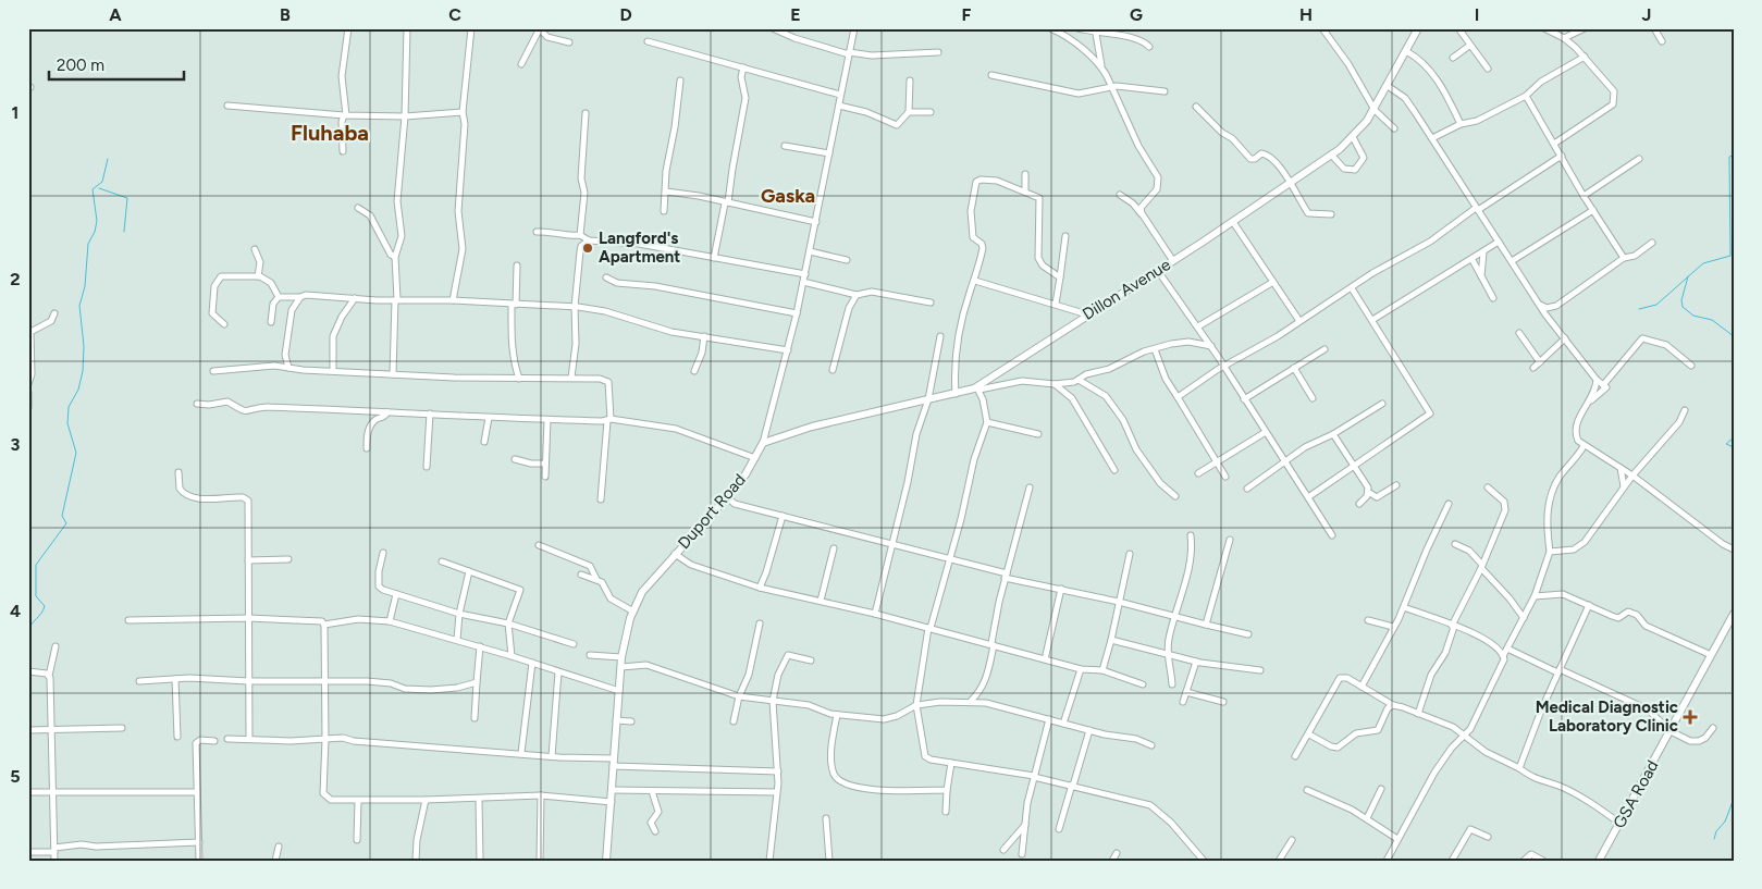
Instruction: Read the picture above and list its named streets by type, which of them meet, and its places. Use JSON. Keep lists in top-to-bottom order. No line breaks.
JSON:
{"streets":{"street":["Dillon Avenue","Duport Road","GSA Road"]},"crossings":[["Dillon Avenue","Duport Road"]],"districts":["Fluhaba","Gaska"],"places":{"other":["Langford's Apartment"],"health":["Medical Diagnostic Laboratory Clinic"]},"scale_bar":"200 m","grid":{"columns":["A","B","C","D","E","F","G","H","I","J"],"rows":["1","2","3","4","5"]}}
